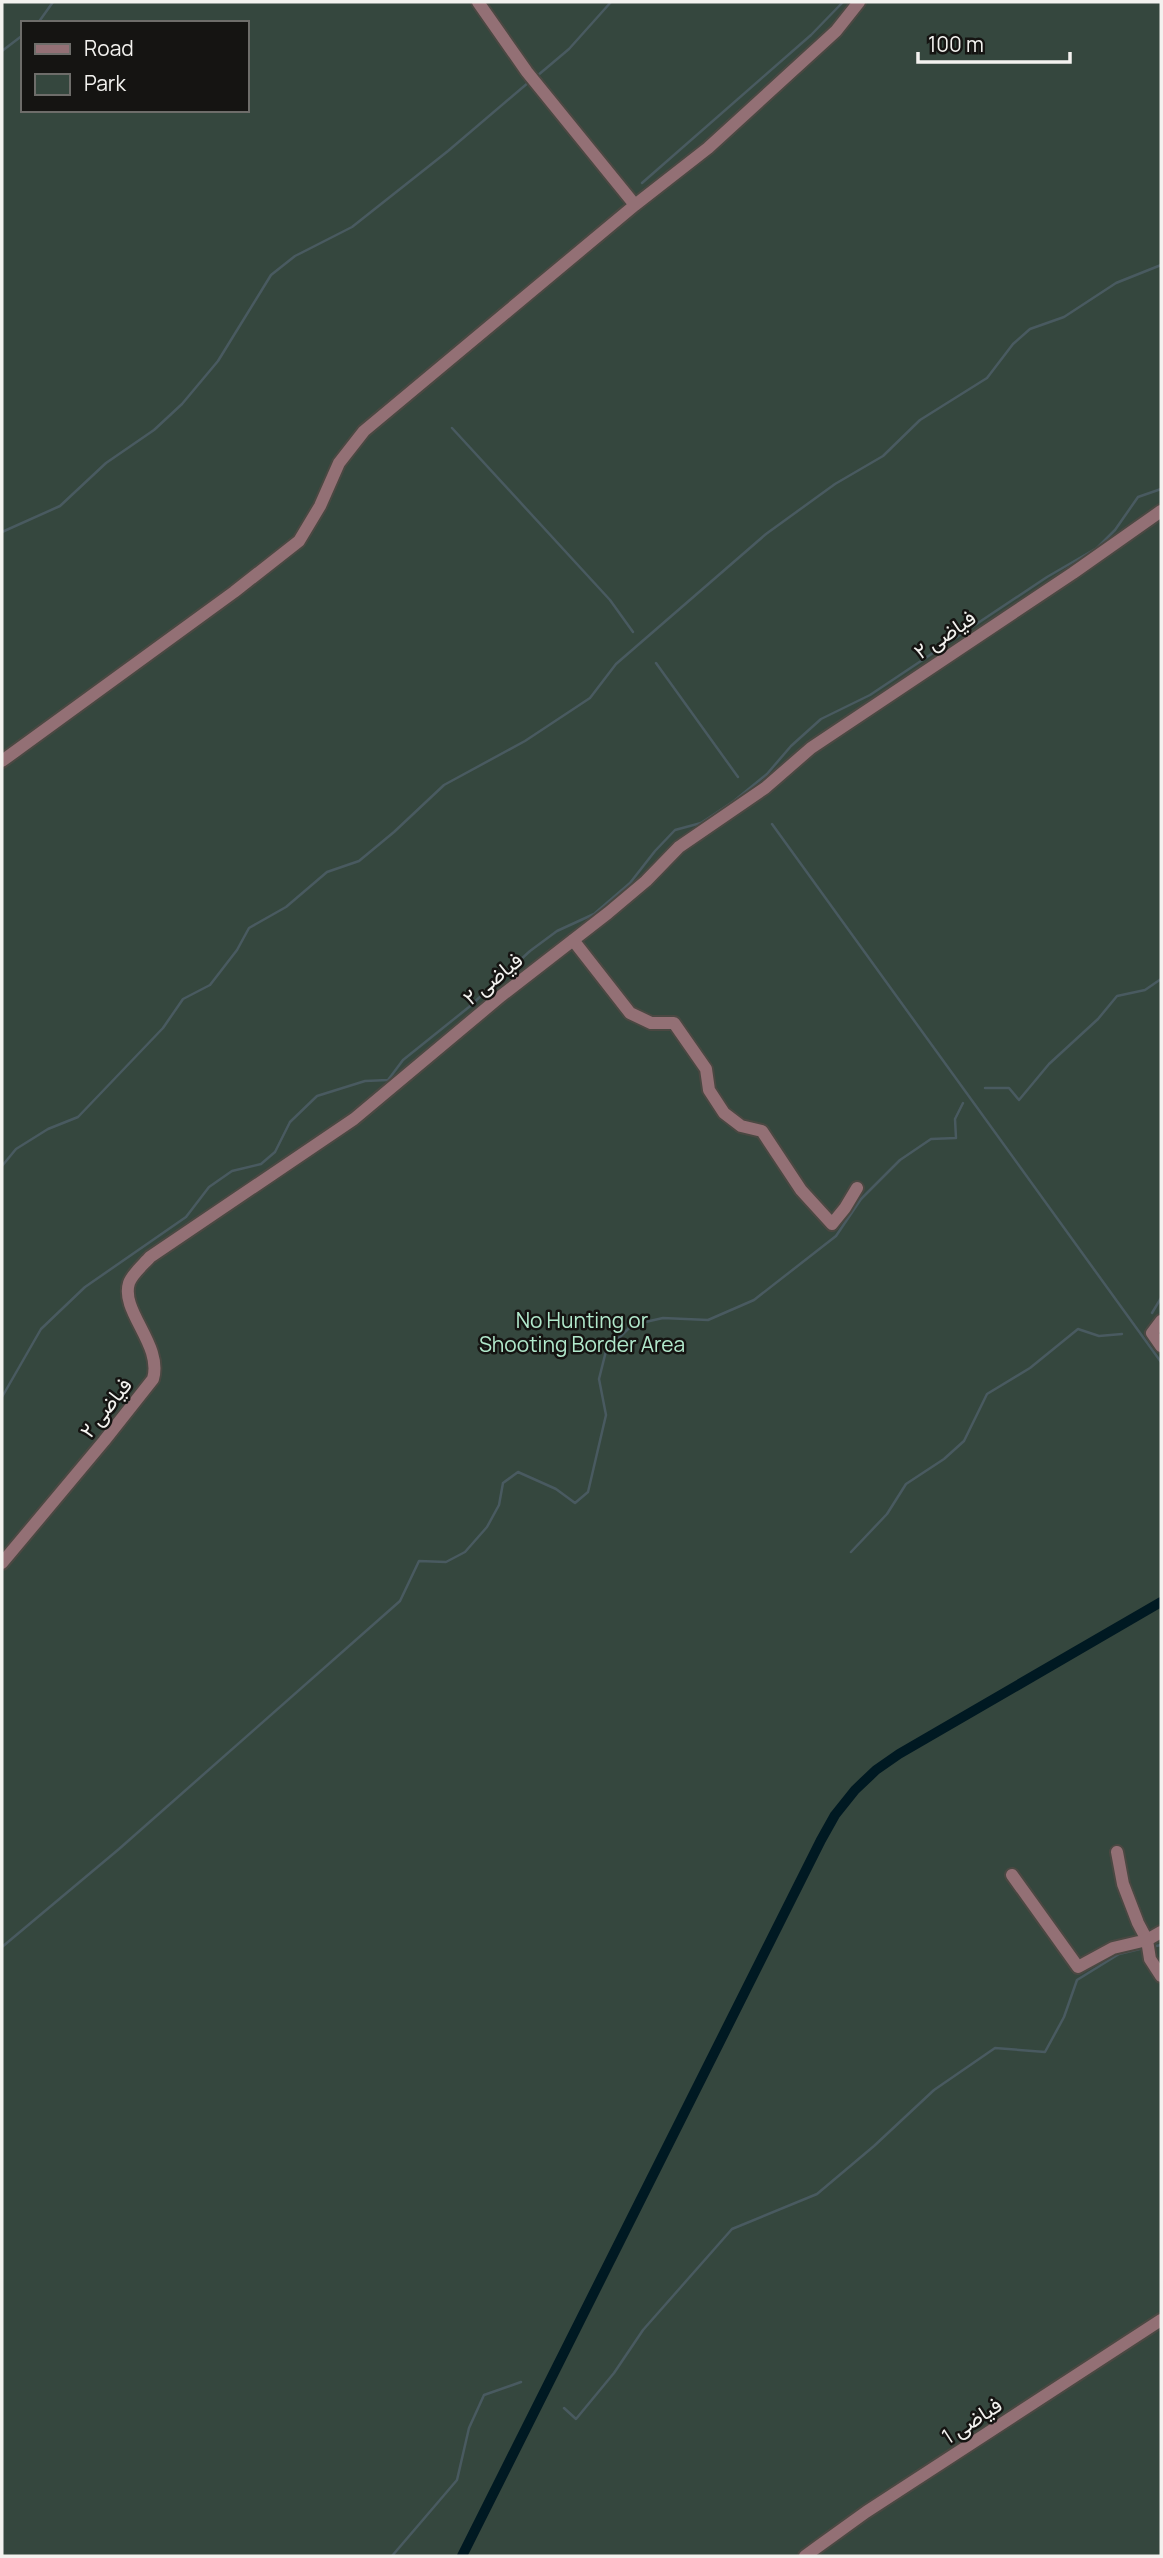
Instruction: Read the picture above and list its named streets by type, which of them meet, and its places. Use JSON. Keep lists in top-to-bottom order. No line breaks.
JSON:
{"streets":{"street":["فیاضی ۲","فیاضی 1"]},"parks":["No Hunting or Shooting Border Area"],"legend":["Road","Park"],"scale_bar":"100 m"}
